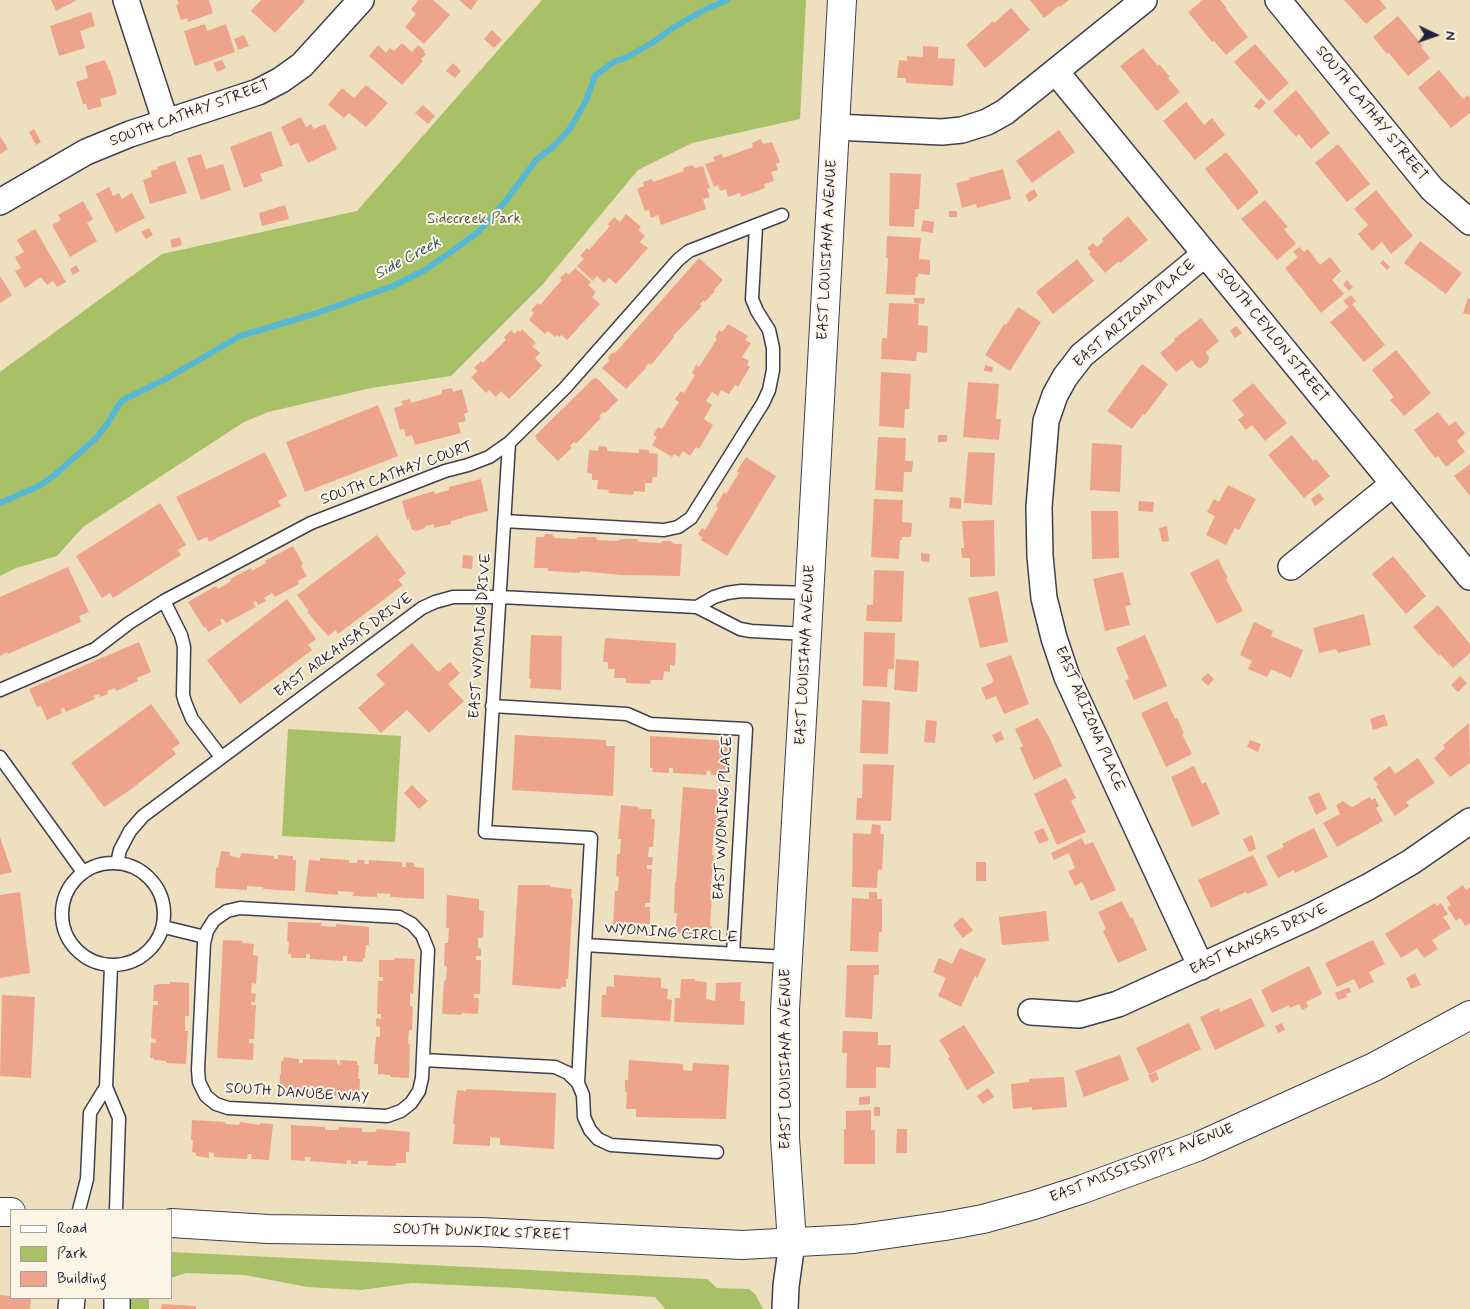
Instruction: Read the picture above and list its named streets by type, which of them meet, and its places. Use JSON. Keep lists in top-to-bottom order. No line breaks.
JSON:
{"streets":{"main road":["EAST LOUISIANA AVENUE","EAST MISSISSIPPI AVENUE","SOUTH DUNKIRK STREET"],"street":["SOUTH CATHAY STREET","EAST ARIZONA PLACE","SOUTH CEYLON STREET","EAST KANSAS DRIVE"],"lane":["SOUTH CATHAY COURT","EAST WYOMING DRIVE","EAST ARKANSAS DRIVE","EAST WYOMING PLACE","WYOMING CIRCLE","SOUTH DANUBE WAY"]},"crossings":[["EAST LOUISIANA AVENUE","WYOMING CIRCLE"],["EAST LOUISIANA AVENUE","EAST MISSISSIPPI AVENUE"],["EAST LOUISIANA AVENUE","SOUTH DUNKIRK STREET"],["EAST ARIZONA PLACE","SOUTH CEYLON STREET"],["EAST ARIZONA PLACE","EAST KANSAS DRIVE"],["SOUTH CATHAY COURT","EAST WYOMING DRIVE"],["EAST WYOMING DRIVE","EAST ARKANSAS DRIVE"],["EAST WYOMING DRIVE","EAST WYOMING PLACE"],["EAST WYOMING DRIVE","WYOMING CIRCLE"],["EAST WYOMING PLACE","WYOMING CIRCLE"],["EAST MISSISSIPPI AVENUE","SOUTH DUNKIRK STREET"]],"water":["Side Creek"],"parks":["Sidecreek Park"],"legend":["Road","Park","Building"],"north":"right"}
